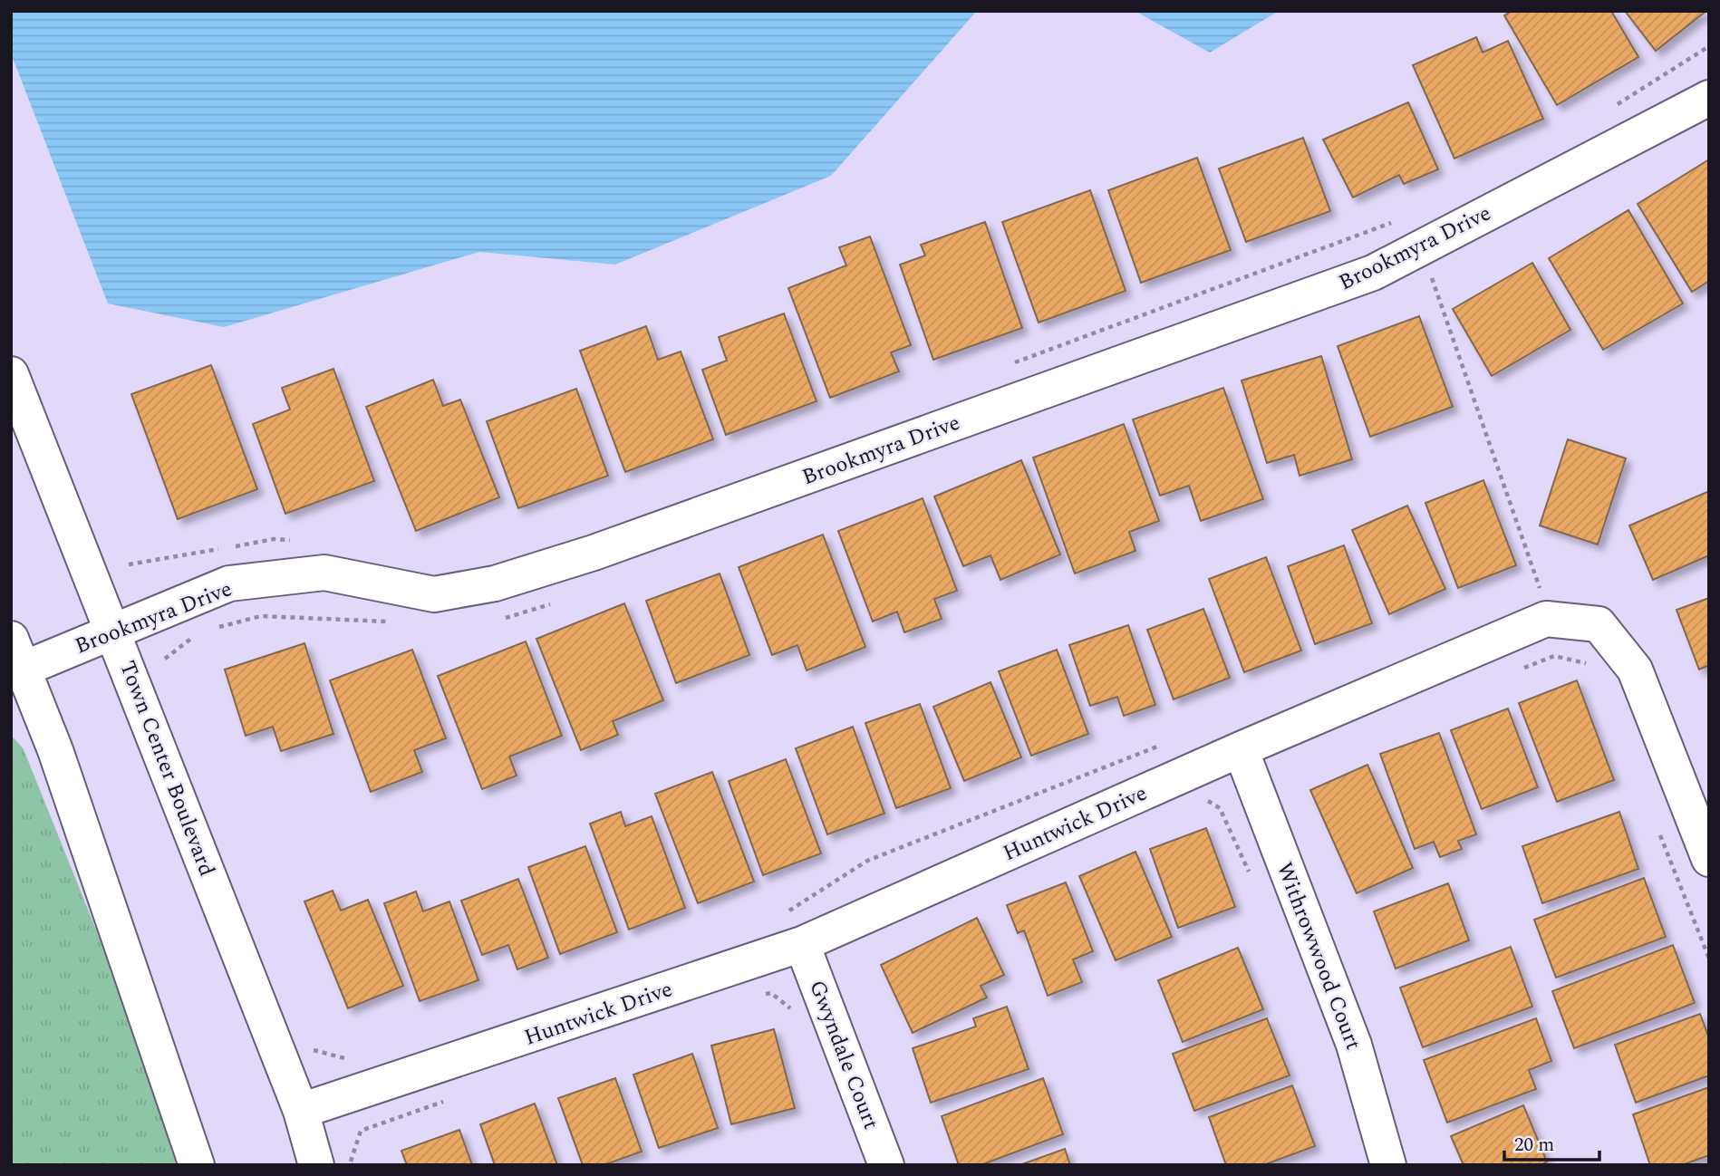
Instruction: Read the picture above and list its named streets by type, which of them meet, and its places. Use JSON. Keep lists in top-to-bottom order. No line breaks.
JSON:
{"streets":{"street":["Brookmyra Drive","Town Center Boulevard","Huntwick Drive","Withrowwood Court","Gwyndale Court"]},"crossings":[["Brookmyra Drive","Town Center Boulevard"],["Town Center Boulevard","Huntwick Drive"],["Huntwick Drive","Withrowwood Court"],["Huntwick Drive","Gwyndale Court"]],"scale_bar":"20 m"}
